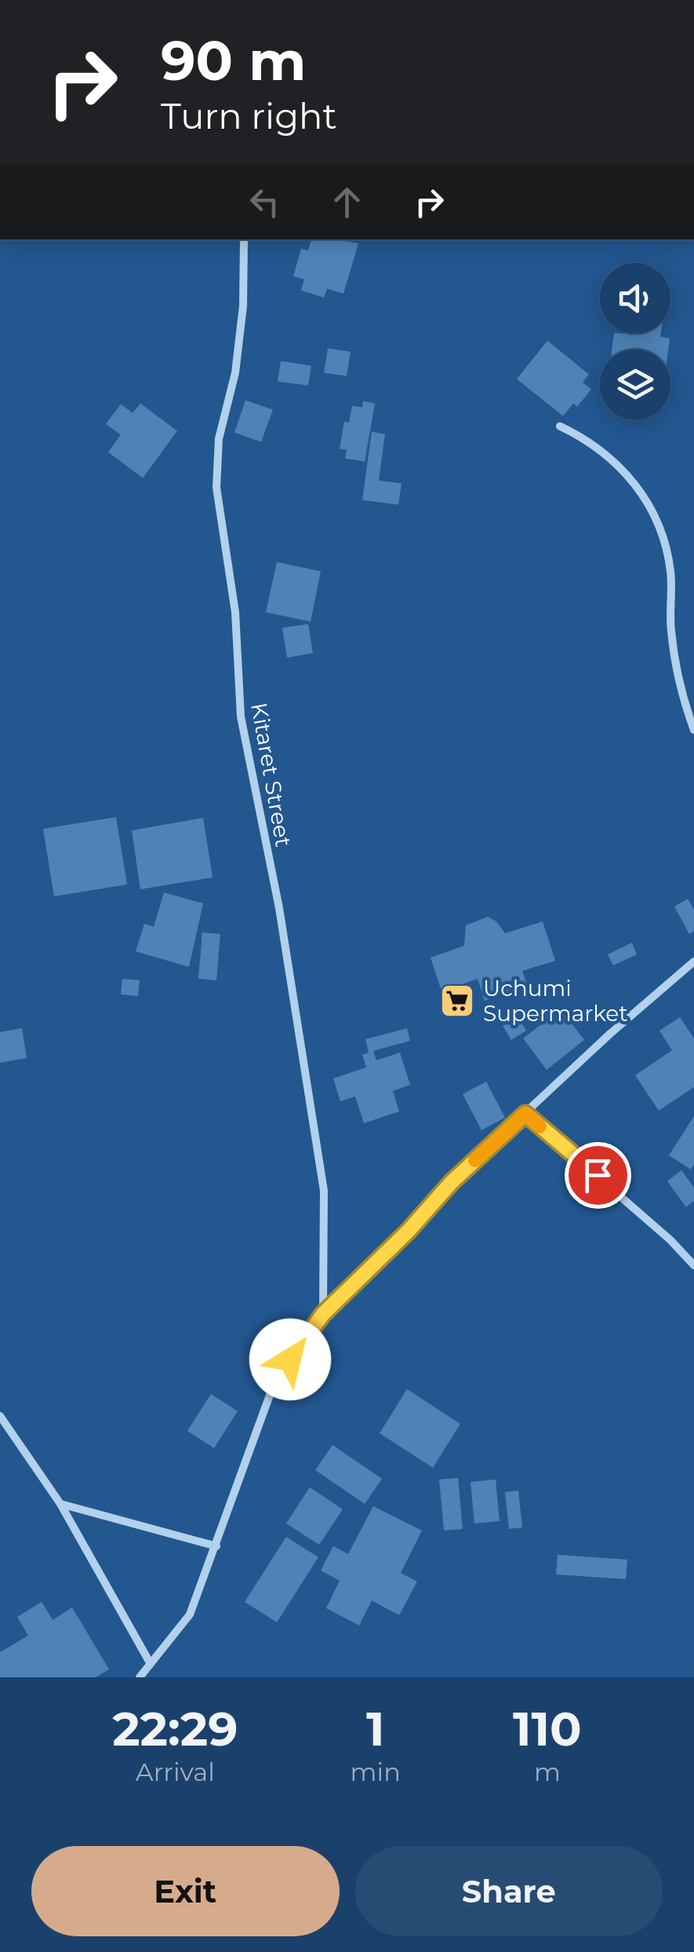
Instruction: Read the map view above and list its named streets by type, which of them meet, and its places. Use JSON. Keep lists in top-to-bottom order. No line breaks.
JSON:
{"streets":{"street":["Kitaret Street"]},"places":{"supermarket":["Uchumi Supermarket"]},"page":{"turn":["90 m","Turn right"],"eta":["22:29","Arrival","1","min","110","m"],"buttons":["Exit","Share"]}}
